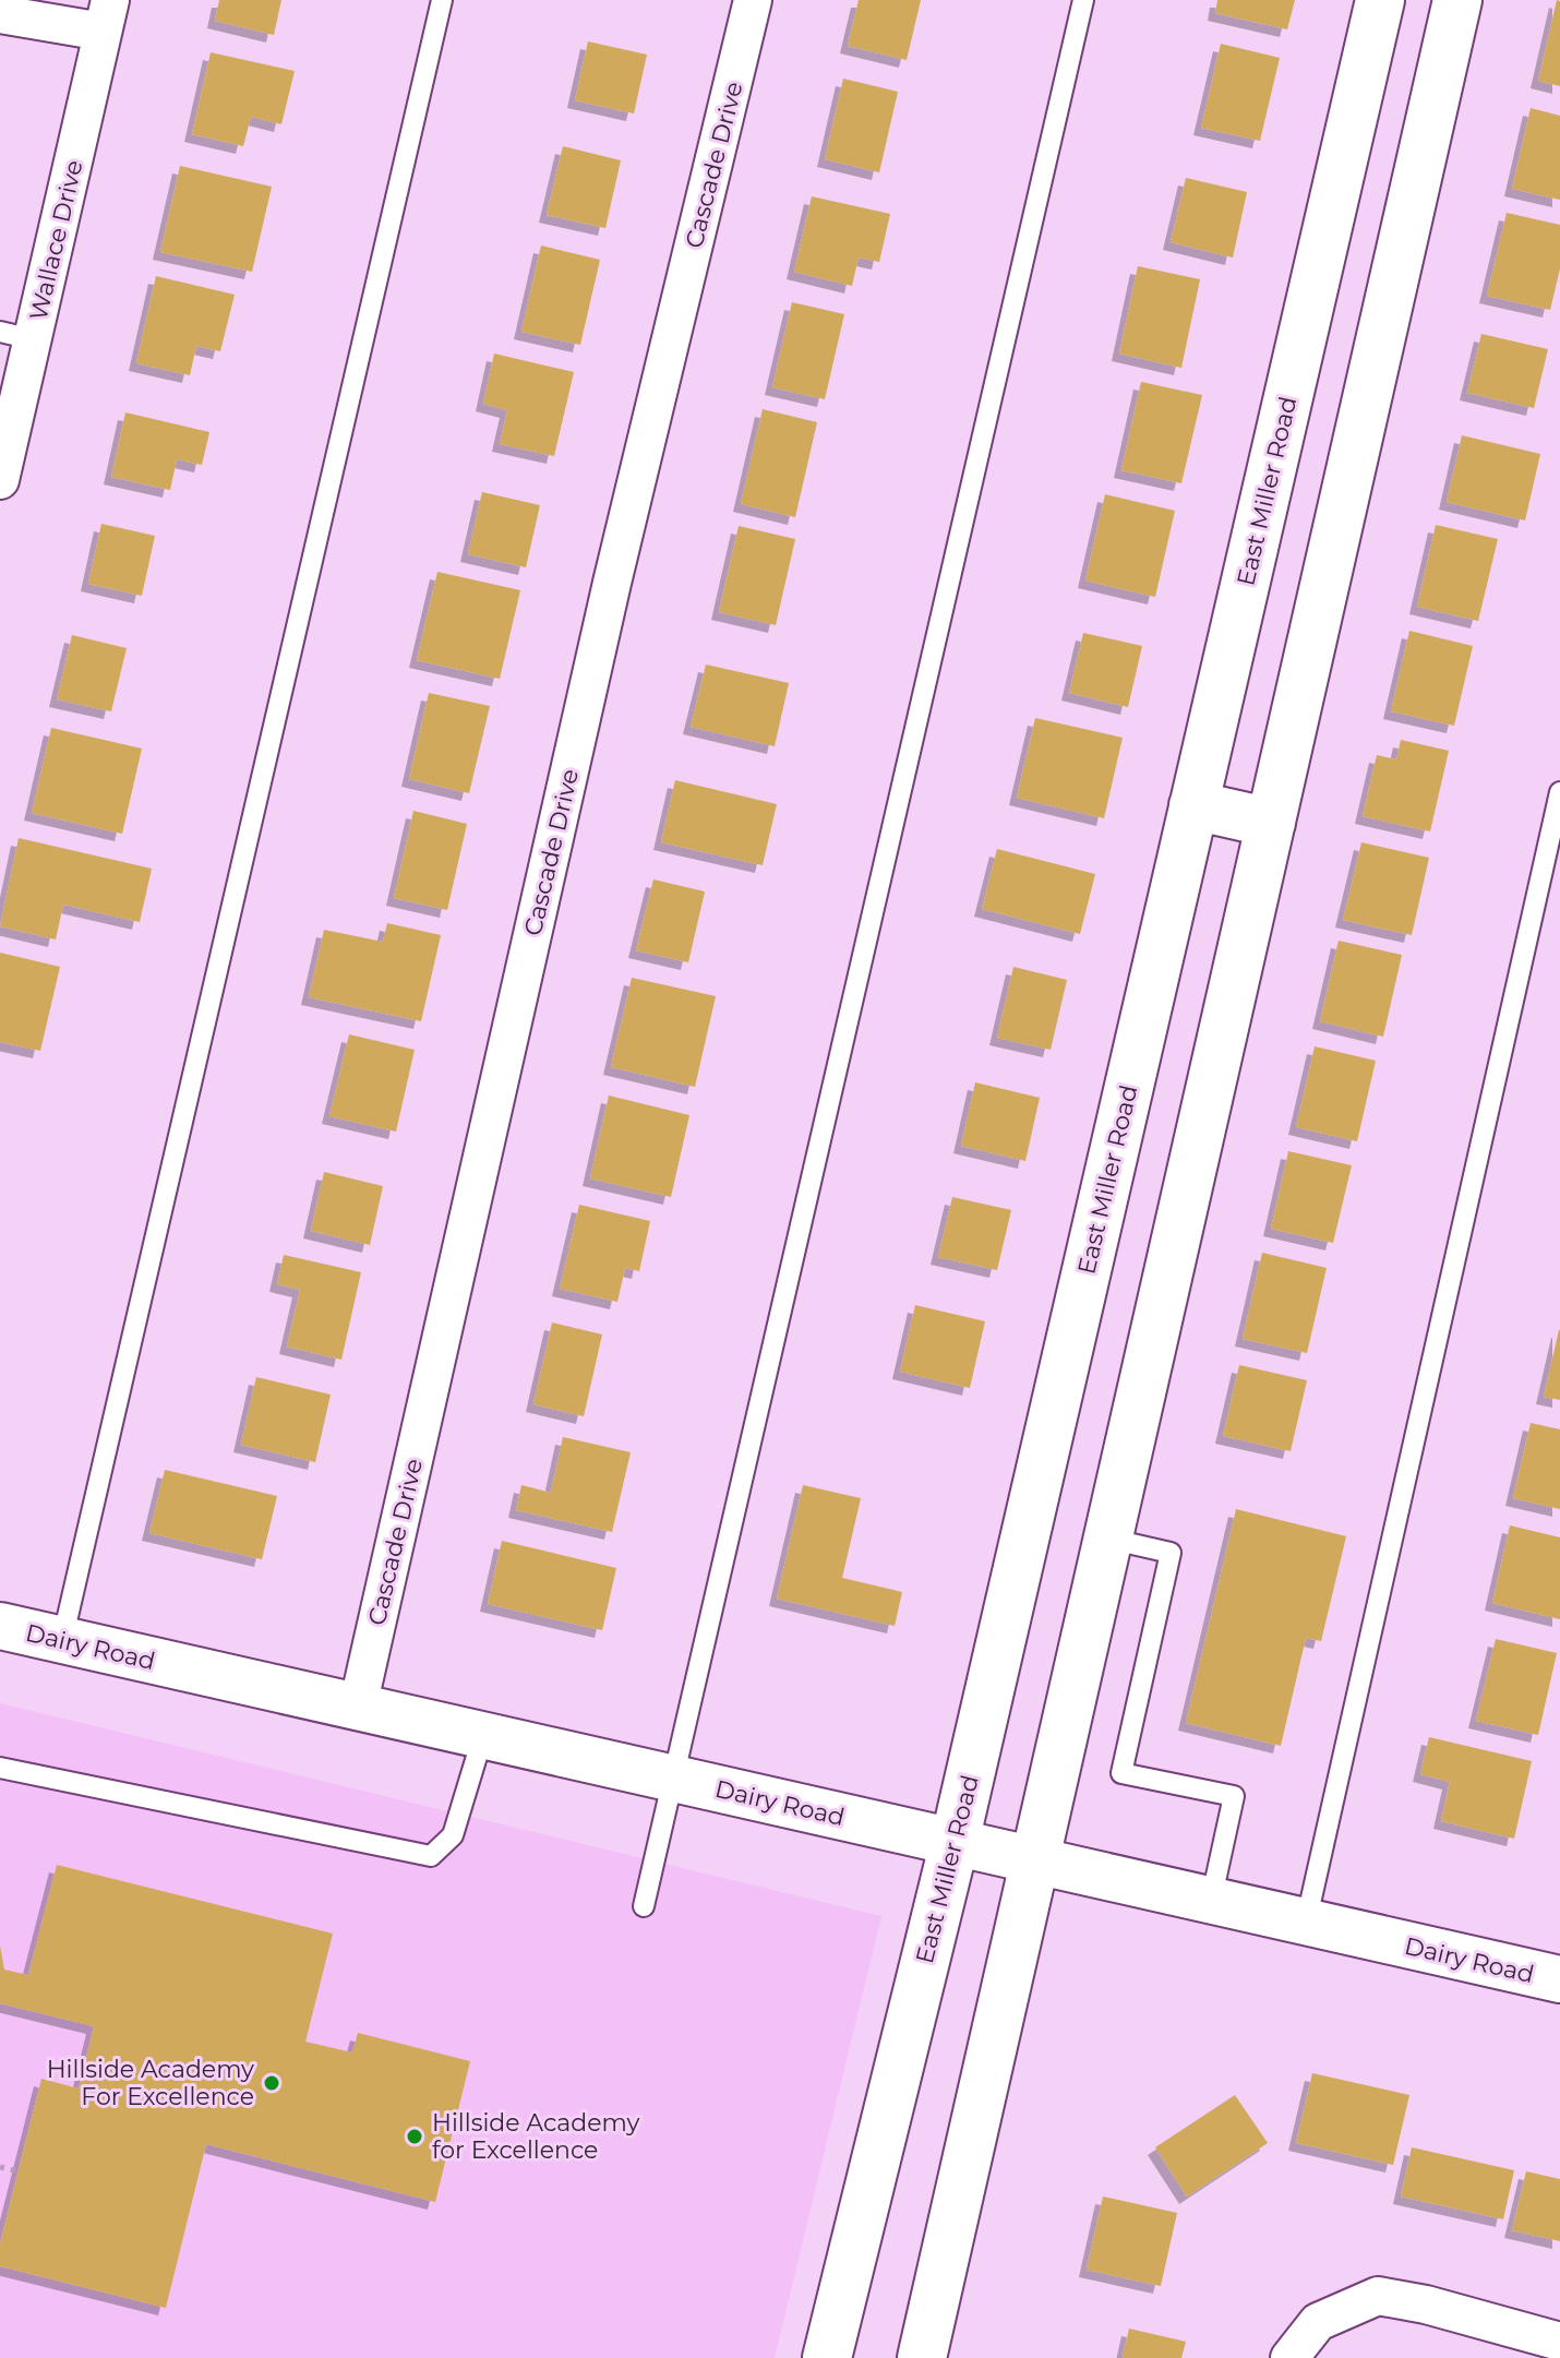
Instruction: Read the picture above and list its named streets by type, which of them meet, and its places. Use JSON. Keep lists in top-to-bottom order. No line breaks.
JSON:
{"streets":{"main road":["East Miller Road"],"street":["Cascade Drive","Wallace Drive","Dairy Road"]},"crossings":[["Cascade Drive","Dairy Road"],["East Miller Road","Dairy Road"]],"places":["Hillside Academy For Excellence","Hillside Academy for Excellence"]}
